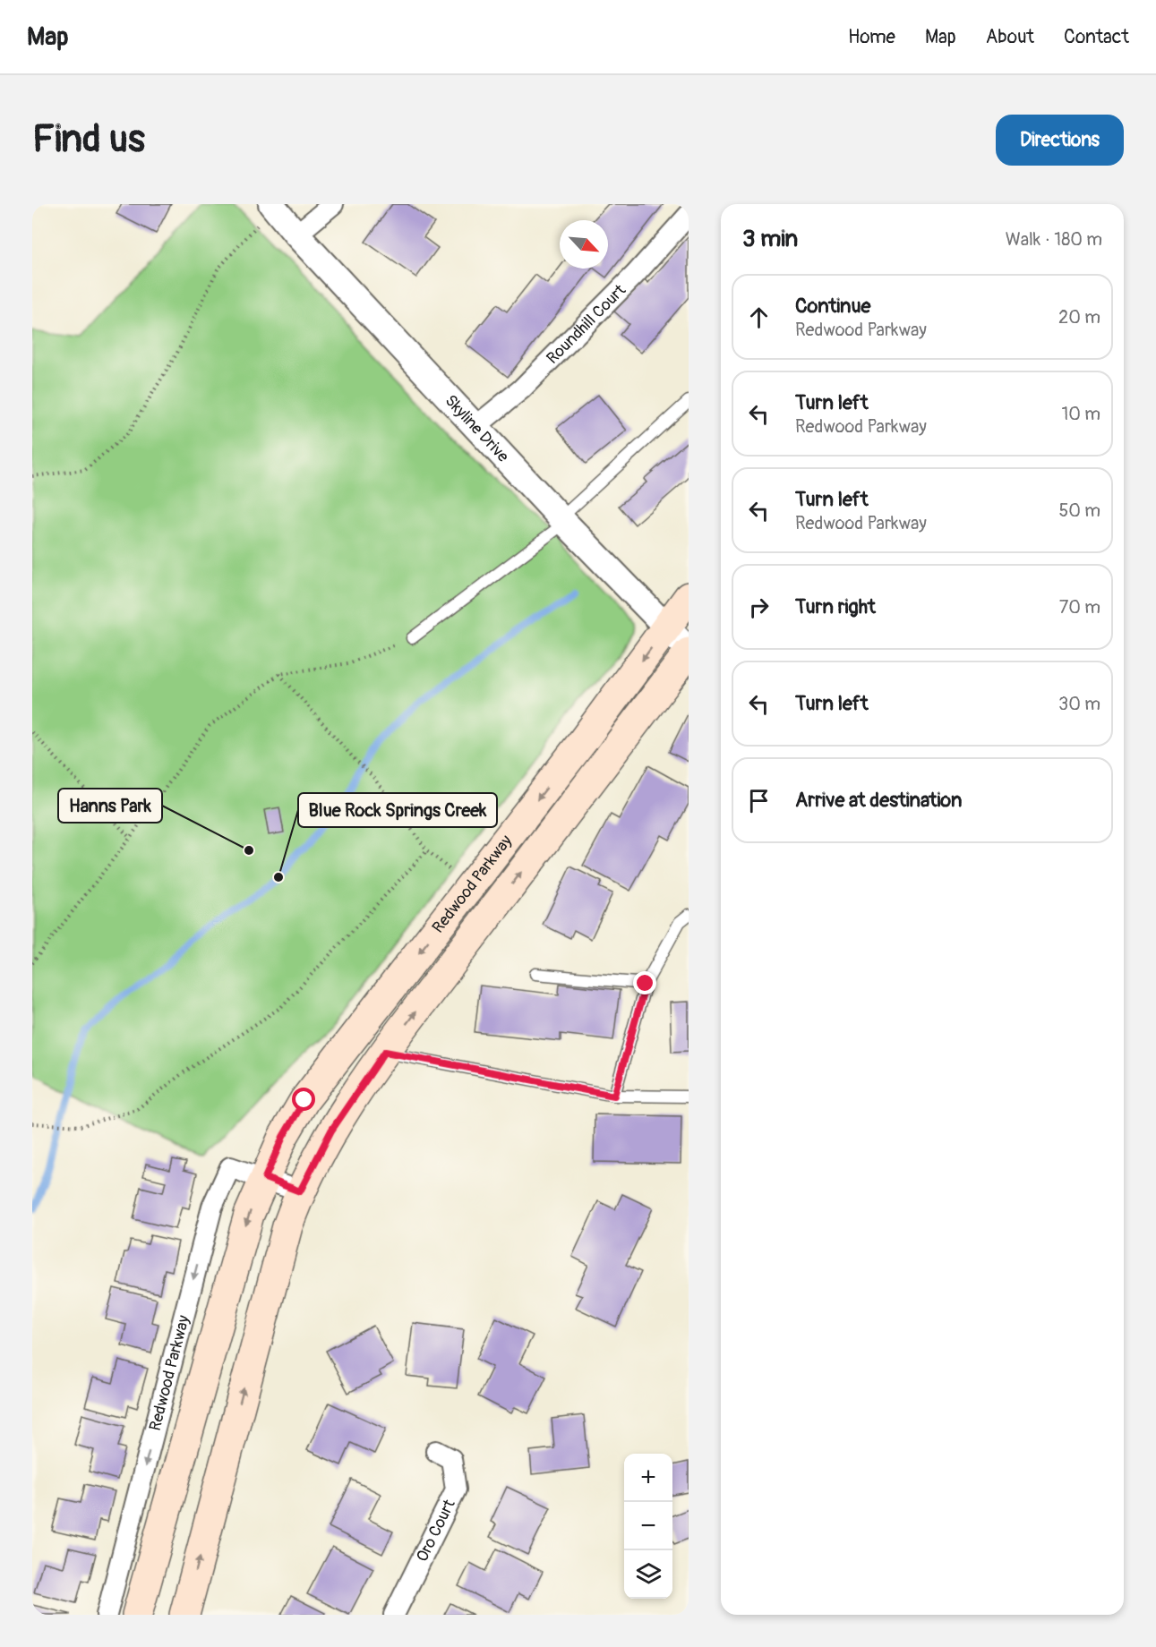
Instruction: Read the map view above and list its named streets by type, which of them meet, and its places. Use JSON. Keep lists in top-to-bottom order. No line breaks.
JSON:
{"streets":{"main road":["Redwood Parkway"],"street":["Roundhill Court","Skyline Drive","Oro Court"]},"crossings":[["Roundhill Court","Skyline Drive"],["Skyline Drive","Redwood Parkway"]],"places":["Hanns Park","Blue Rock Springs Creek"],"north":"bottom right","page":{"header":"Map","nav":["Home","Map","About","Contact"],"buttons":"Directions","title":"Find us","heading":["3 min","Walk · 180 m"],"list":[["Continue","Redwood Parkway","20 m"],["Turn left","Redwood Parkway","10 m"],["Turn left","Redwood Parkway","50 m"],["Turn right","70 m"],["Turn left","30 m"],"Arrive at destination"],"map_buttons":["+","−"]}}
